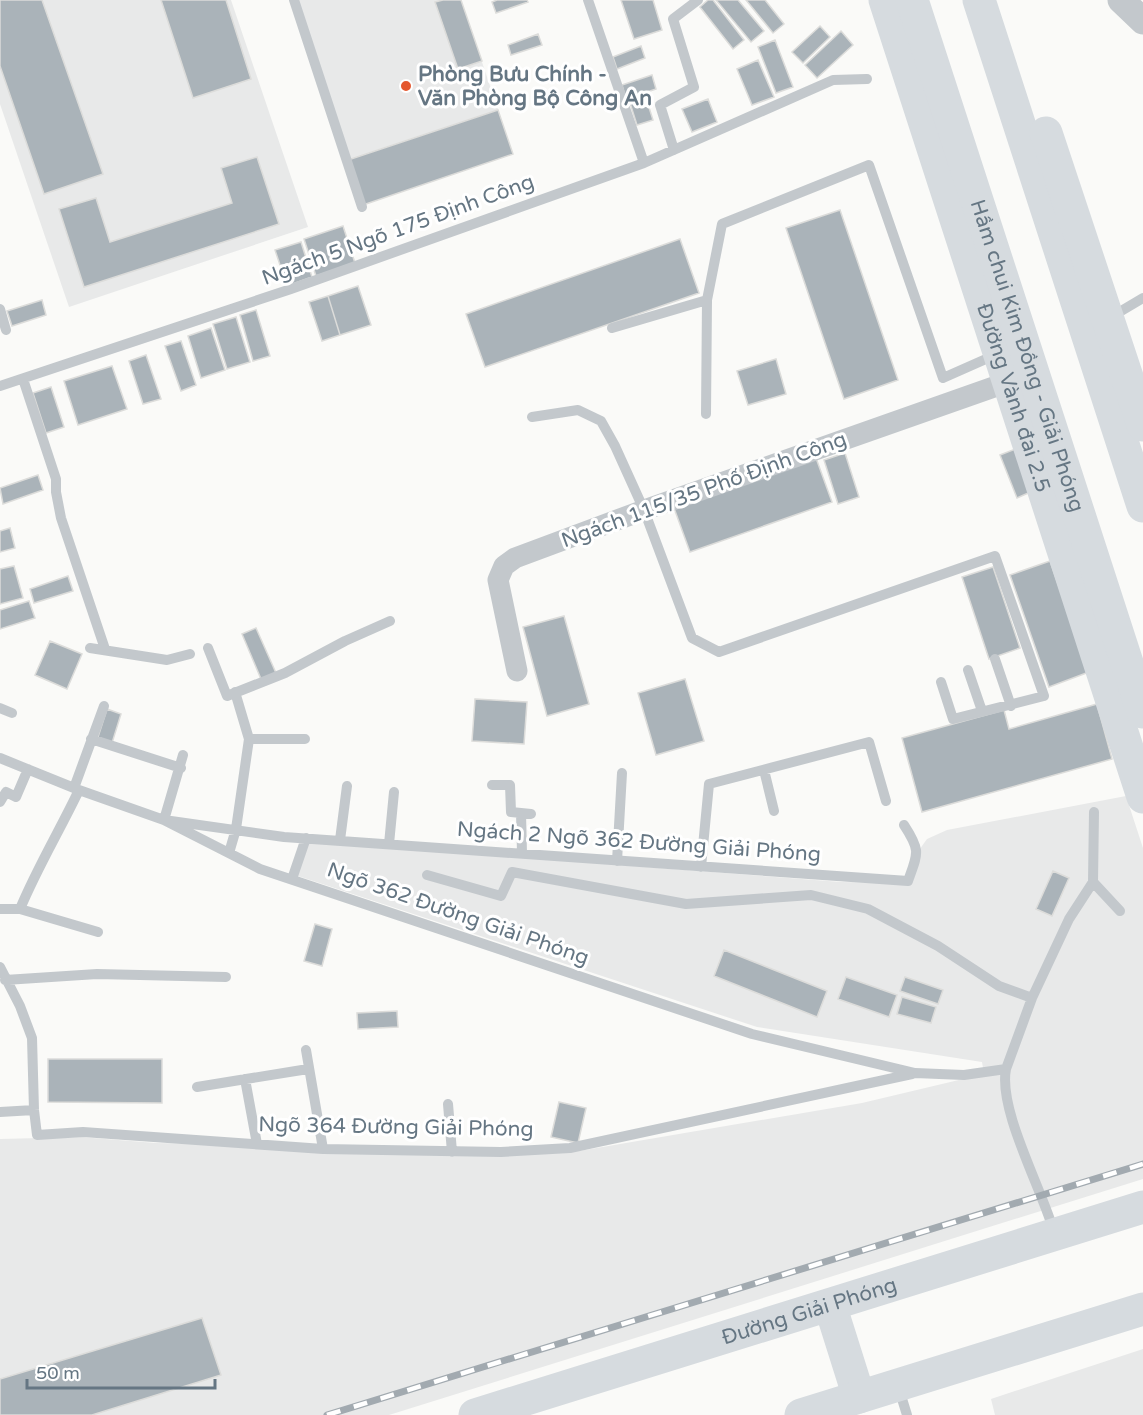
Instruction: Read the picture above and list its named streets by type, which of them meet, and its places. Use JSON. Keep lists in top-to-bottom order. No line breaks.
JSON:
{"streets":{"main road":["Hầm chui Kim Đồng - Giải Phóng","Đường Vành đai 2.5","Đường Giải Phóng"],"street":["Ngách 115/35 Phố Định Công"],"lane":["Ngách 5 Ngõ 175 Định Công","Ngách 2 Ngõ 362 Đường Giải Phóng","Ngõ 362 Đường Giải Phóng","Ngõ 364 Đường Giải Phóng"]},"crossings":[["Đường Vành đai 2.5","Ngách 115/35 Phố Định Công"],["Ngách 2 Ngõ 362 Đường Giải Phóng","Ngõ 362 Đường Giải Phóng"],["Ngõ 362 Đường Giải Phóng","Ngõ 364 Đường Giải Phóng"]],"places":["Phòng Bưu Chính - Văn Phòng Bộ Công An"],"scale_bar":"50 m"}
